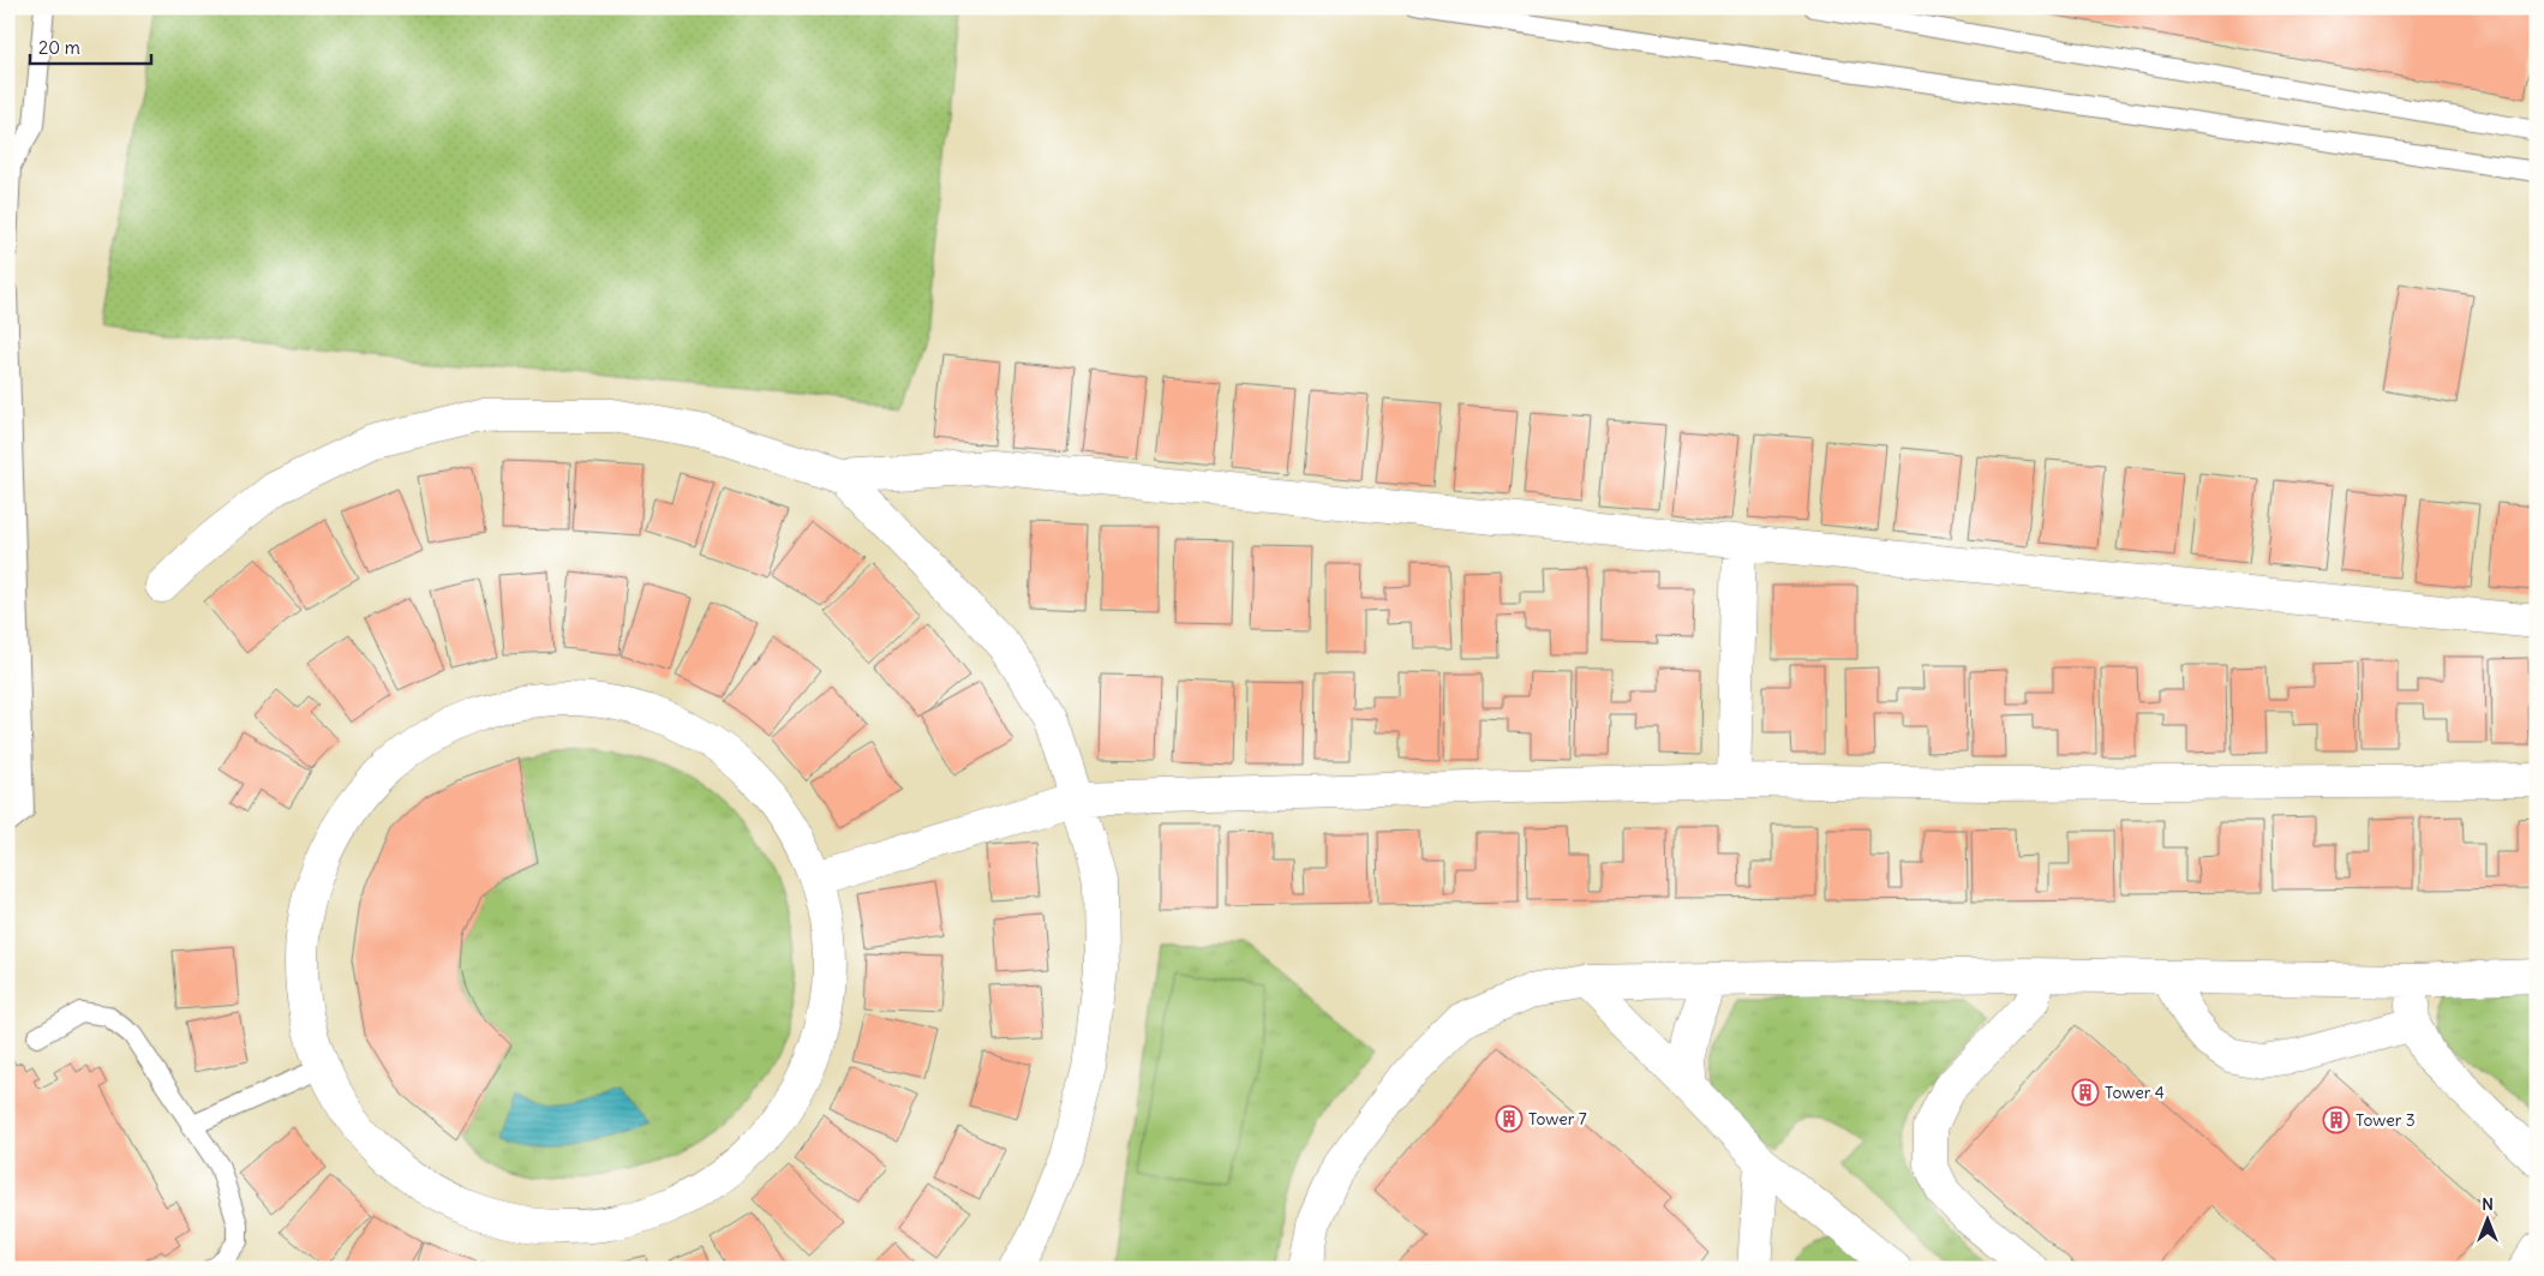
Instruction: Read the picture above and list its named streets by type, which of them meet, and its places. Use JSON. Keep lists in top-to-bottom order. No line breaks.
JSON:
{"places":{"building":["Tower 4","Tower 7","Tower 3"]},"scale_bar":"20 m","north":"top"}
